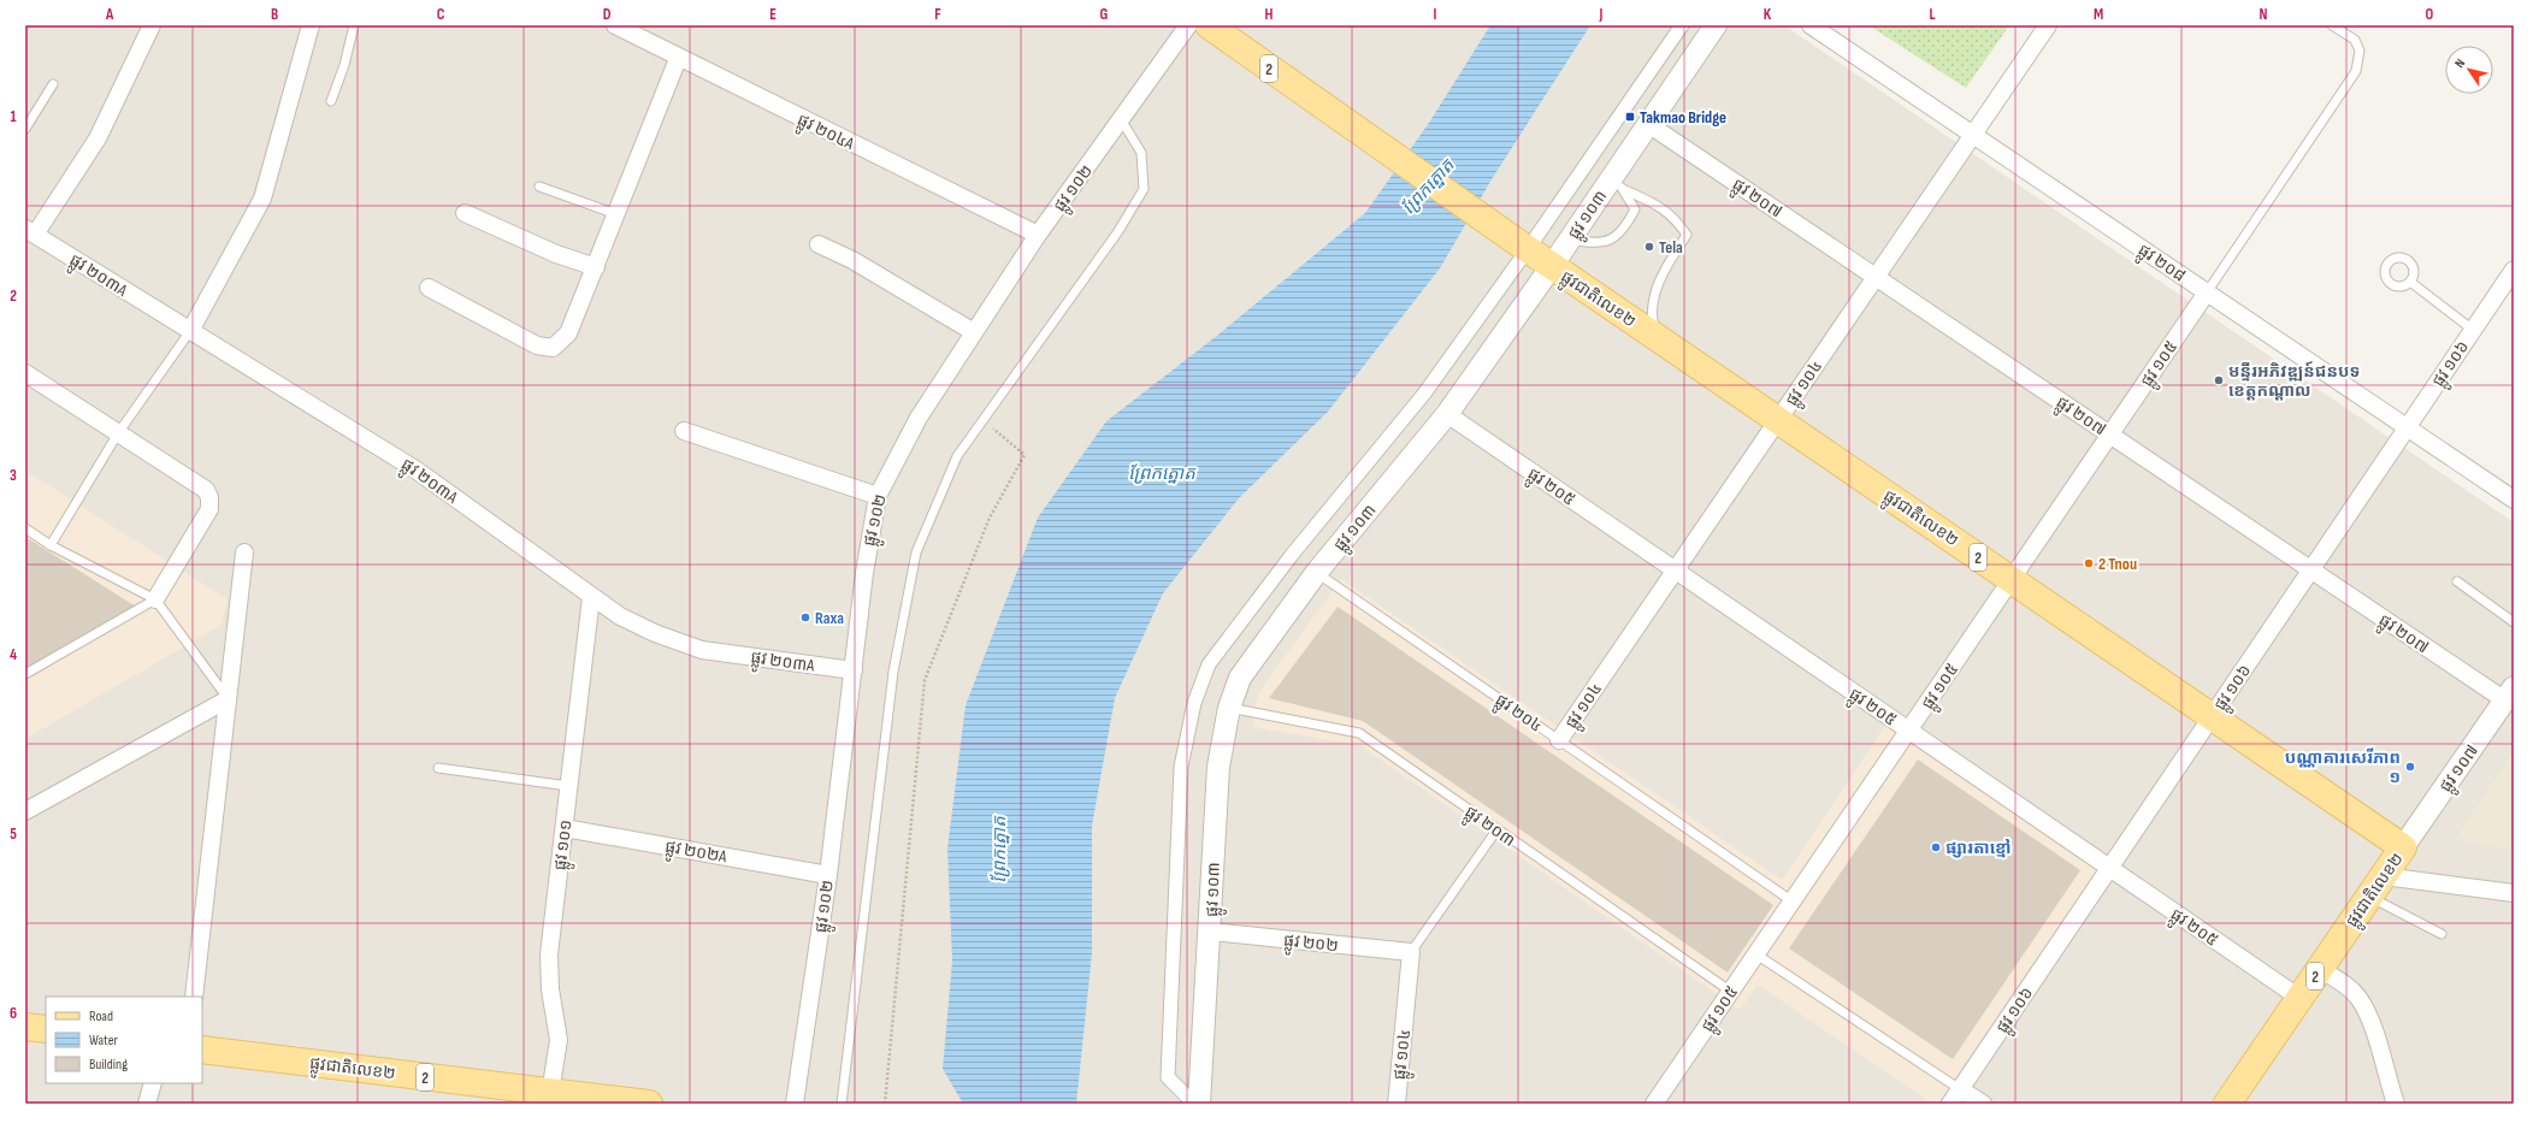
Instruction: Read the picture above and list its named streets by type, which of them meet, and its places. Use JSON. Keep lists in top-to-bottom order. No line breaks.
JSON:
{"streets":{"main road":["2","ផ្លូវជាតិលេខ២"],"street":["ផ្លូវ ២០៤A","ផ្លូវ ១០២","ផ្លូវ ២០៧","ផ្លូវ ១០៣","ផ្លូវ ២០៨","ផ្លូវ ២០៣A","ផ្លូវ ១០៥","ផ្លូវ ១០៦","ផ្លូវ ១០៤","ផ្លូវ ២០៥","ផ្លូវ ១០៧","ផ្លូវ ១០១","ផ្លូវ ២០២A","ផ្លូវ ២០២"],"lane":["ផ្លូវ ២០៤","ផ្លូវ ២០៣"]},"crossings":[["ផ្លូវ ២០៤A","ផ្លូវ ១០២"],["ផ្លូវ ១០២","ផ្លូវ ២០៣A"],["ផ្លូវ ១០២","ផ្លូវ ២០២A"],["ផ្លូវ ២០៧","ផ្លូវ ១០៣"],["ផ្លូវ ២០៧","ផ្លូវ ១០៥"],["ផ្លូវ ២០៧","ផ្លូវ ១០៦"],["ផ្លូវ ២០៧","ផ្លូវ ១០៤"],["ផ្លូវ ២០៧","ផ្លូវ ១០៧"],["ផ្លូវ ១០៣","ផ្លូវជាតិលេខ២"],["ផ្លូវ ១០៣","ផ្លូវ ២០៥"],["ផ្លូវ ១០៣","ផ្លូវ ២០៤"],["ផ្លូវ ១០៣","ផ្លូវ ២០៣"],["ផ្លូវ ១០៣","ផ្លូវ ២០២"],["ផ្លូវ ២០៨","ផ្លូវ ១០៥"],["ផ្លូវ ២០៨","ផ្លូវ ១០៦"],["ផ្លូវ ២០៨","ផ្លូវ ១០៤"],["ផ្លូវ ២០៣A","ផ្លូវ ១០១"],["ផ្លូវជាតិលេខ២","ផ្លូវ ១០៥"],["ផ្លូវជាតិលេខ២","ផ្លូវ ១០៦"],["ផ្លូវជាតិលេខ២","ផ្លូវ ១០៤"],["ផ្លូវជាតិលេខ២","ផ្លូវ ២០៥"],["ផ្លូវជាតិលេខ២","ផ្លូវ ១០៧"],["ផ្លូវជាតិលេខ២","ផ្លូវ ១០១"],["ផ្លូវ ១០៥","ផ្លូវ ២០៥"],["ផ្លូវ ១០៥","ផ្លូវ ២០៤"],["ផ្លូវ ១០៥","ផ្លូវ ២០៣"],["ផ្លូវ ១០៦","ផ្លូវ ២០៥"],["ផ្លូវ ១០៤","ផ្លូវ ២០៥"],["ផ្លូវ ១០៤","ផ្លូវ ២០៤"],["ផ្លូវ ១០៤","ផ្លូវ ២០៣"],["ផ្លូវ ១០៤","ផ្លូវ ២០២"],["ផ្លូវ ១០១","ផ្លូវ ២០២A"]],"water":["ព្រែកត្នោត"],"places":{"transit":["Takmao Bridge"],"other":["Tela","មន្ទីរអភិវឌ្ឍន៍ជនបទ ខេត្តកណ្តាល","2 Tnou","Raxa","បណ្ណាគារសេរីភាព ១","ផ្សារតាខ្មៅ"]},"legend":["Road","Water","Building"],"north":"top left","grid":{"columns":["A","B","C","D","E","F","G","H","I","J","K","L","M","N","O"],"rows":["1","2","3","4","5","6"]}}
